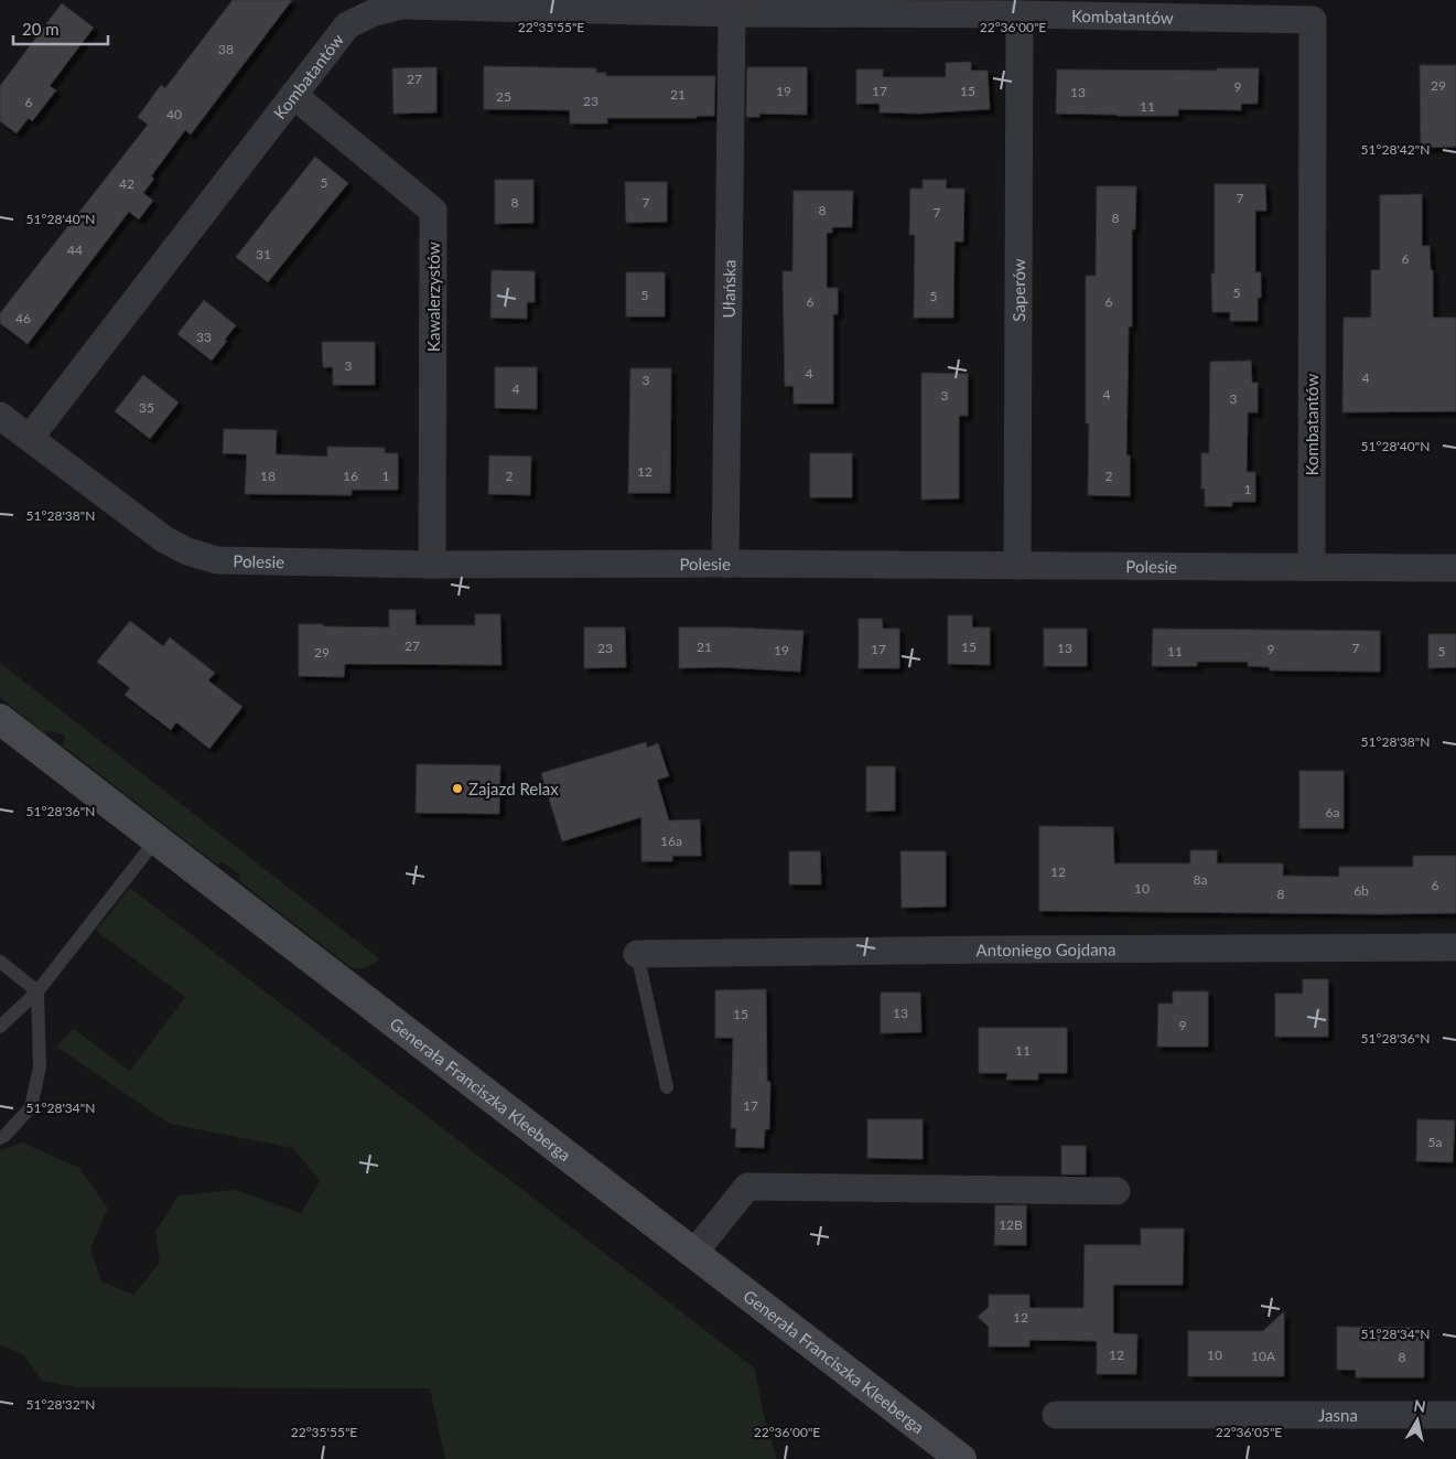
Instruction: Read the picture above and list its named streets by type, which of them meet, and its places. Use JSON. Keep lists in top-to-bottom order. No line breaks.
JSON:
{"streets":{"main road":["Generała Franciszka Kleeberga"],"street":["Kombatantów","Ułańska","Saperów","Kawalerzystów","Polesie","Antoniego Gojdana","Jasna"]},"crossings":[["Kombatantów","Ułańska"],["Kombatantów","Saperów"],["Kombatantów","Kawalerzystów"],["Kombatantów","Polesie"],["Ułańska","Polesie"],["Saperów","Polesie"],["Kawalerzystów","Polesie"]],"places":["Zajazd Relax"],"house_numbers":["38","27","29","9","19","17","15","13","21","25","23","6","11","40","5","42","7","8","7","8","7","8","44","31","6","5","5","5","6","6","46","33","3","4","4","3","4","4","3","3","35","12","18","16","1","2","2","1","27","21","15","23","13","7","17","9","19","11","5","29","6a","16a","12","8a","6","10","6b","8","13","15","9","11","17","5a","12B","12","12","10","10A","8"],"scale_bar":"20 m","north":"top","coordinates":["22°35'55\"E","22°36'00\"E","51°28'42\"N","51°28'40\"N","51°28'38\"N","51°28'36\"N","51°28'34\"N","51°28'32\"N","22°36'05\"E"]}
